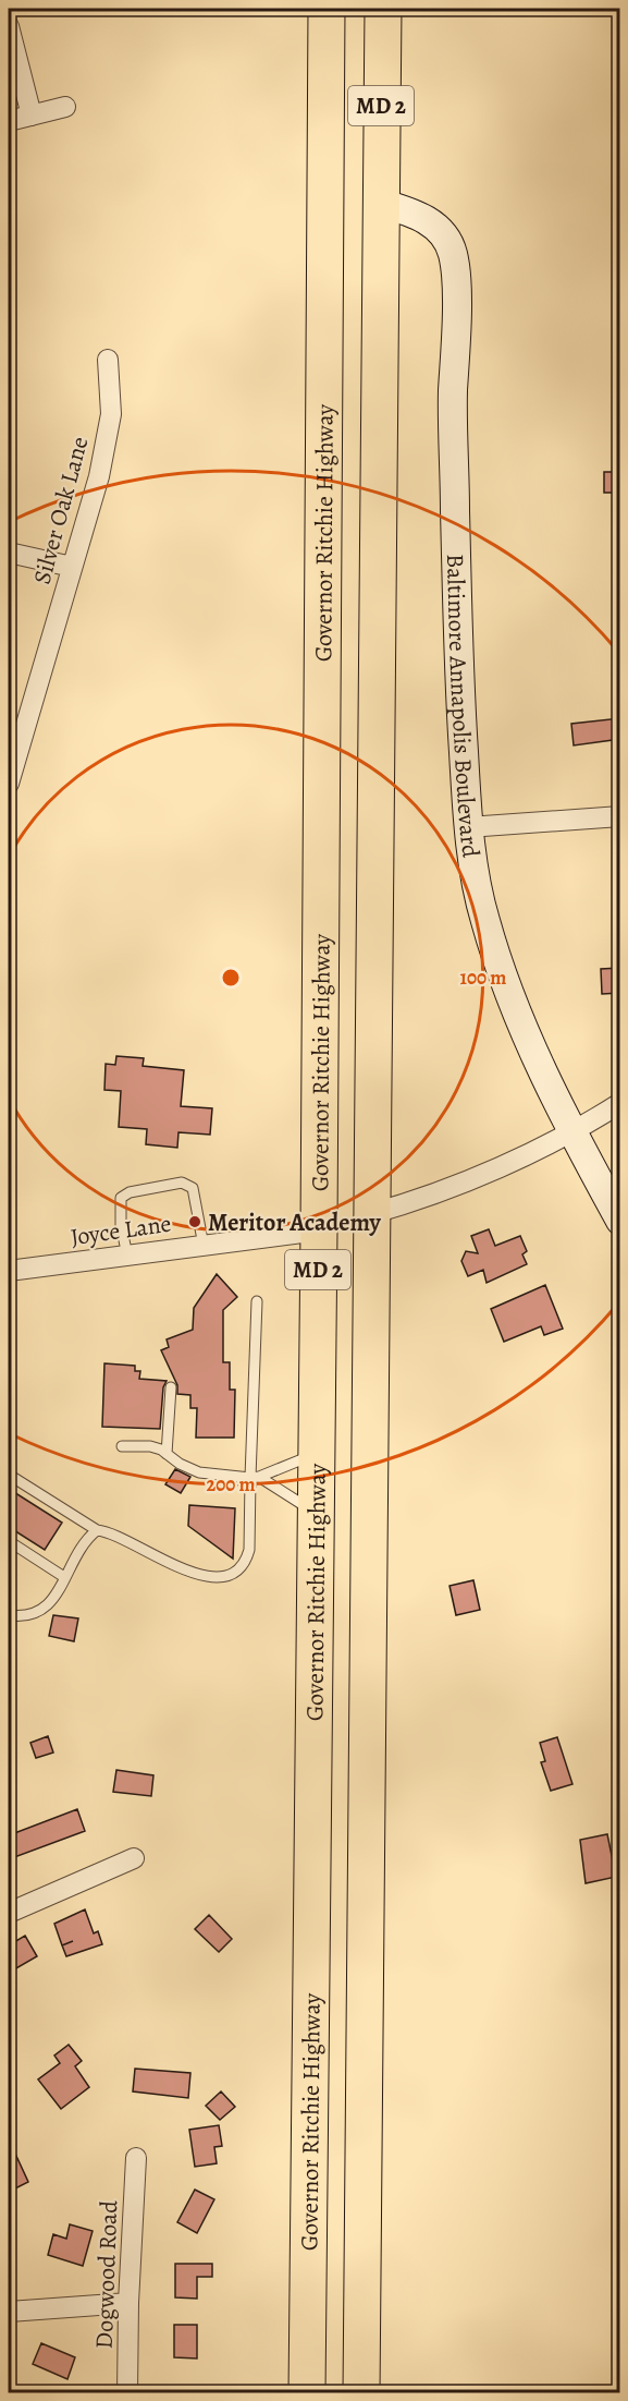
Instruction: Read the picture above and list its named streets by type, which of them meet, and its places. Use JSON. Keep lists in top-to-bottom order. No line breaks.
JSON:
{"streets":{"highway":["MD 2","Governor Ritchie Highway"],"street":["Silver Oak Lane","Baltimore Annapolis Boulevard","Joyce Lane","Dogwood Road"]},"crossings":[["MD 2","Baltimore Annapolis Boulevard"],["Governor Ritchie Highway","Joyce Lane"]],"places":["Meritor Academy"],"rings":["100 m","200 m"]}
